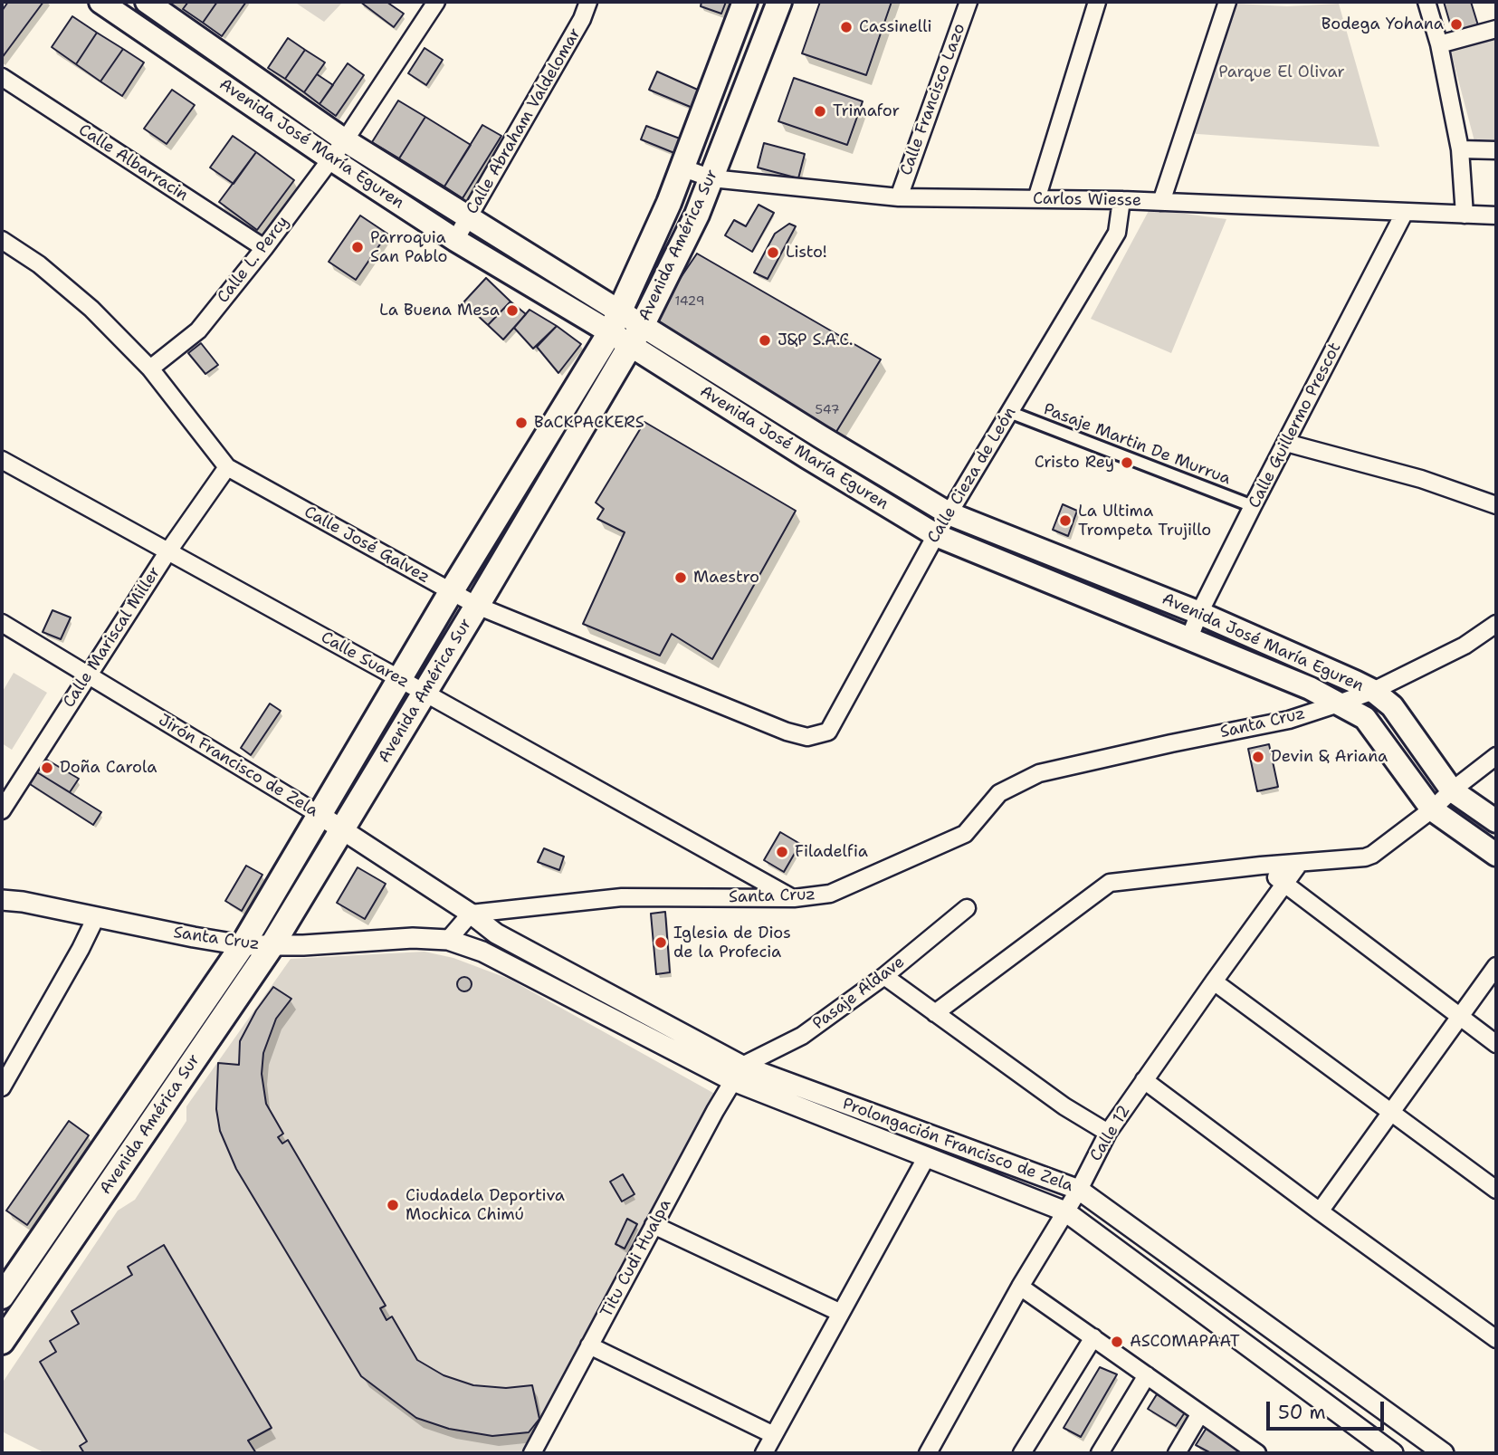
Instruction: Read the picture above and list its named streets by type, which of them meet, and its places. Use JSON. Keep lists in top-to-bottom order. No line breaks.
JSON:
{"streets":{"main road":["Avenida José María Eguren","Avenida América Sur"],"street":["Calle Francisco Lazo","Calle Abraham Valdelomar","Calle Albarracin","Carlos Wiesse","Calle L. Percy","Calle Guillermo Prescot","Pasaje Martin De Murrua","Calle Cieza de León","Calle José Galvez","Calle Mariscal Miller","Calle Suarez","Santa Cruz","Jirón Francisco de Zela","Pasaje Aldave","Calle 12","Prolongación Francisco de Zela","Titu Cudi Hualpa"]},"crossings":[["Calle Francisco Lazo","Carlos Wiesse"],["Calle Abraham Valdelomar","Avenida José María Eguren"],["Avenida José María Eguren","Avenida América Sur"],["Avenida José María Eguren","Calle L. Percy"],["Avenida José María Eguren","Calle Guillermo Prescot"],["Avenida José María Eguren","Calle Cieza de León"],["Avenida José María Eguren","Santa Cruz"],["Calle Albarracin","Calle L. Percy"],["Carlos Wiesse","Avenida América Sur"],["Carlos Wiesse","Calle Guillermo Prescot"],["Carlos Wiesse","Calle Cieza de León"],["Avenida América Sur","Calle José Galvez"],["Avenida América Sur","Calle Suarez"],["Avenida América Sur","Santa Cruz"],["Avenida América Sur","Jirón Francisco de Zela"],["Calle L. Percy","Calle José Galvez"],["Calle Guillermo Prescot","Pasaje Martin De Murrua"],["Pasaje Martin De Murrua","Calle Cieza de León"],["Calle Cieza de León","Calle José Galvez"],["Calle José Galvez","Calle Mariscal Miller"],["Calle Mariscal Miller","Calle Suarez"],["Calle Mariscal Miller","Jirón Francisco de Zela"],["Calle Suarez","Santa Cruz"],["Santa Cruz","Jirón Francisco de Zela"],["Santa Cruz","Prolongación Francisco de Zela"],["Jirón Francisco de Zela","Prolongación Francisco de Zela"],["Pasaje Aldave","Prolongación Francisco de Zela"],["Pasaje Aldave","Titu Cudi Hualpa"],["Calle 12","Prolongación Francisco de Zela"],["Prolongación Francisco de Zela","Titu Cudi Hualpa"]],"parks":["Parque El Olivar"],"places":["Bodega Yohana","Cassinelli","Trimafor","Parroquia San Pablo","Listo!","La Buena Mesa","J&P S.A.C.","BaCKPACKERS","Cristo Rey","La Ultima Trompeta Trujillo","Maestro","Devin & Ariana","Doña Carola","Filadelfia","Iglesia de Dios de la Profecia","Ciudadela Deportiva Mochica Chimú","ASCOMAPAAT"],"house_numbers":["1429","547"],"scale_bar":"50 m"}
